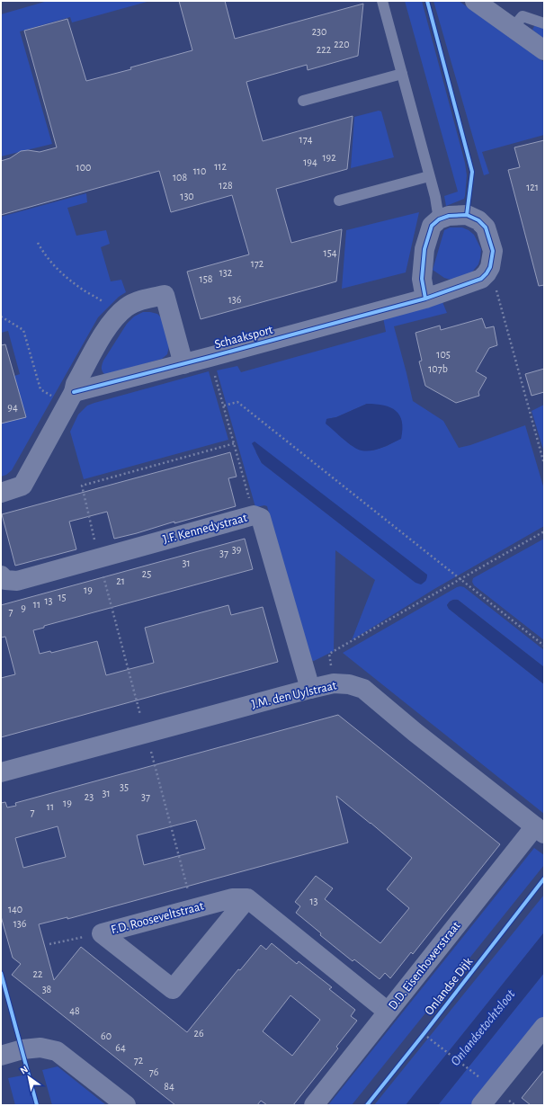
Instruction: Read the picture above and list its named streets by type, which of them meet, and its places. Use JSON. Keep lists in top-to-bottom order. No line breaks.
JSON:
{"streets":{"street":["Schaaksport","J.F. Kennedystraat","J.M. den Uylstraat","F.D. Rooseveltstraat","D.D. Eisenhowerstraat"],"cycle path":["Onlandse Dijk"]},"crossings":[["J.F. Kennedystraat","J.M. den Uylstraat"],["J.M. den Uylstraat","D.D. Eisenhowerstraat"]],"water":["Onlandsetochtsloot"],"house_numbers":["230","220","222","174","192","194","112","100","110","108","128","121","130","154","172","132","158","136","105","107b","94","39","37","31","25","21","19","15","13","11","9","7","35","31","23","37","19","11","7","13","140","136","22","38","48","26","60","64","72","76","84"],"north":"top left"}
